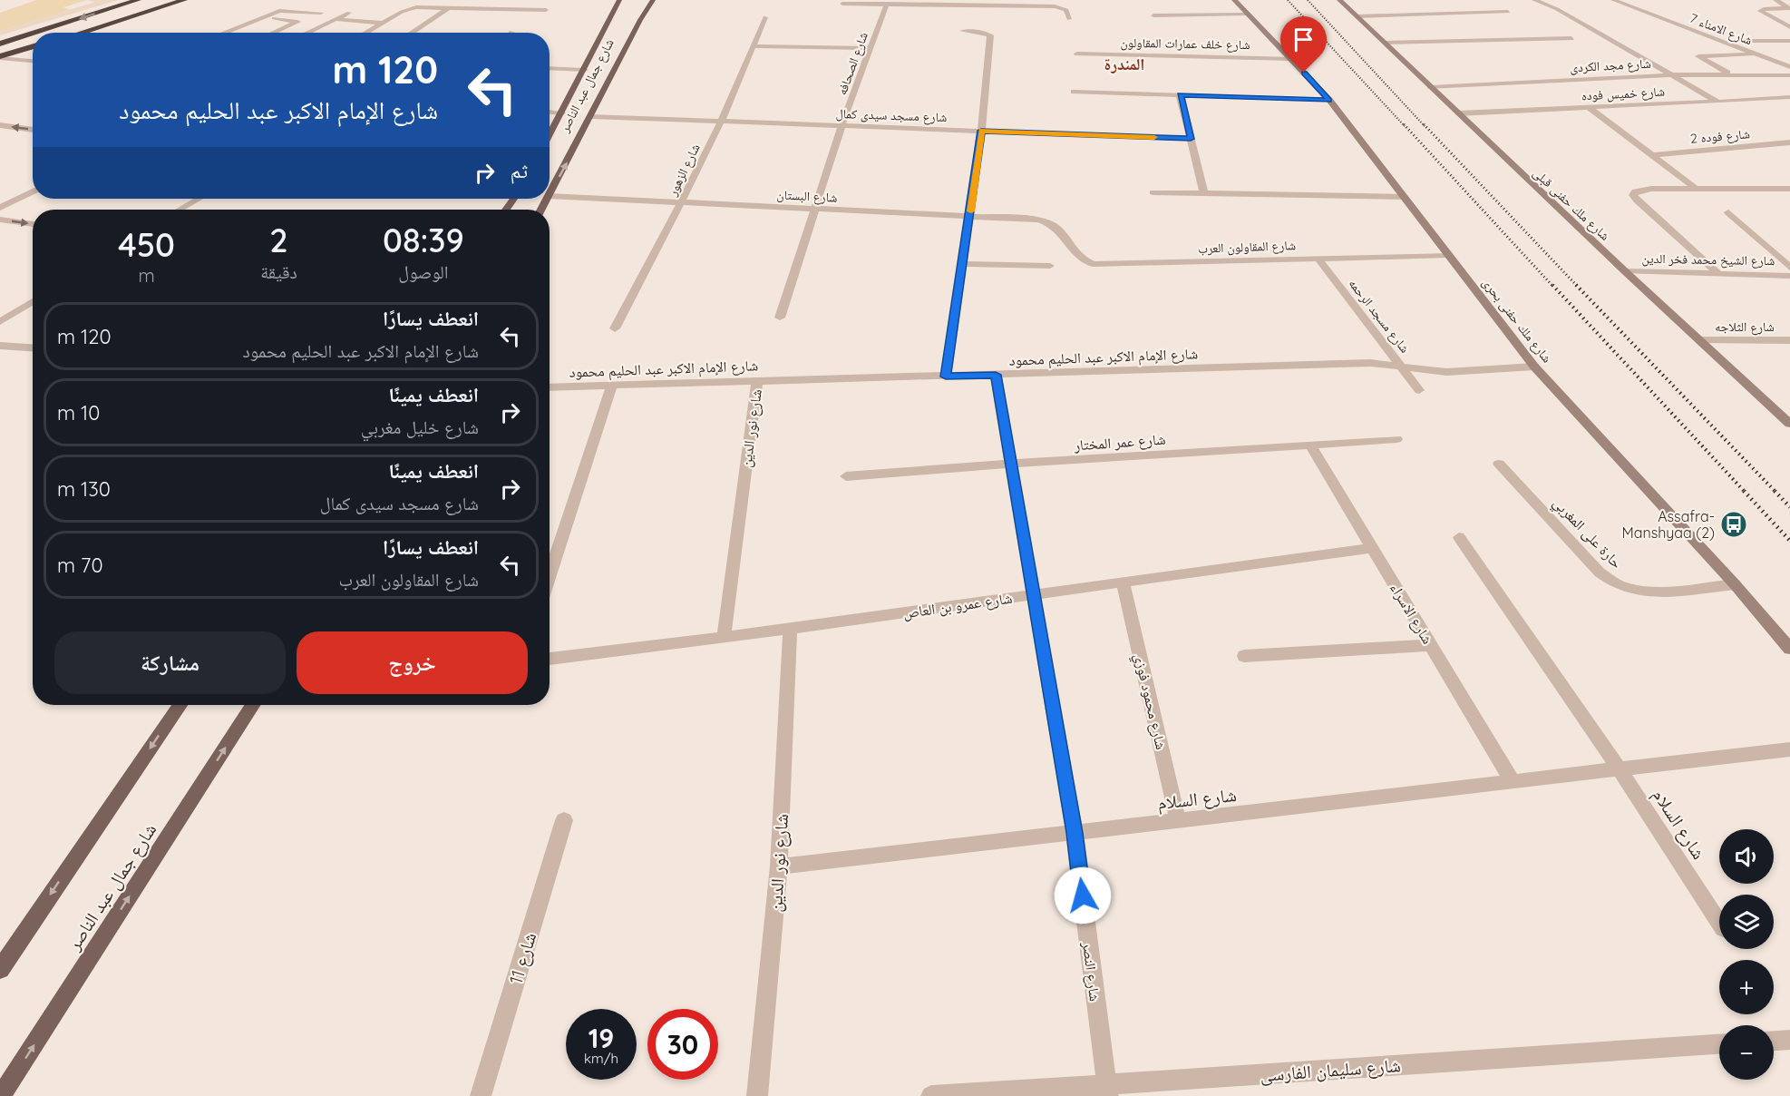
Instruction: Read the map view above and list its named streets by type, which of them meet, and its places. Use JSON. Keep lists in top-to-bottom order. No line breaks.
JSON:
{"streets":{"main road":["شارع جمال عبد الناصر"],"street":["شارع الامناء 7","شارع خلف عمارات المقاولون","شارع الصحافه","شارع مجد الكردى","شارع خميس فوده","شارع مسجد سيدى كمال","شارع فوده 2","شارع الزهور","شارع البستان","شارع ملك حفنى قبلى","شارع المقاولون العرب","شارع الشيخ محمد فخر الدين","شارع مسجد الرحمه","شارع ملك حفنى بحرى","شارع الثلاجه","شارع الإمام الاكبر عبد الحليم محمود","شارع نور الدين","شارع عمر المختار","حارة على المغربي","شارع عمرو بن العاص","شارع الاسراء","شارع محمود فوزي","شارع السلام","شارع 11","شارع النصر","شارع سليمان الفارسى"]},"crossings":[["شارع خلف عمارات المقاولون","شارع ملك حفنى بحرى"],["شارع الصحافه","شارع مسجد سيدى كمال"],["شارع الصحافه","شارع البستان"],["شارع مجد الكردى","شارع ملك حفنى قبلى"],["شارع جمال عبد الناصر","شارع مسجد سيدى كمال"],["شارع خميس فوده","شارع ملك حفنى قبلى"],["شارع مسجد سيدى كمال","شارع الزهور"],["شارع الزهور","شارع البستان"],["شارع البستان","شارع المقاولون العرب"],["شارع ملك حفنى قبلى","شارع الشيخ محمد فخر الدين"],["شارع ملك حفنى قبلى","شارع الثلاجه"],["شارع المقاولون العرب","شارع مسجد الرحمه"],["شارع المقاولون العرب","شارع ملك حفنى بحرى"],["شارع مسجد الرحمه","شارع الإمام الاكبر عبد الحليم محمود"],["شارع ملك حفنى بحرى","شارع الإمام الاكبر عبد الحليم محمود"],["شارع ملك حفنى بحرى","حارة على المغربي"],["شارع الإمام الاكبر عبد الحليم محمود","شارع نور الدين"],["شارع الإمام الاكبر عبد الحليم محمود","شارع النصر"],["شارع نور الدين","شارع عمرو بن العاص"],["شارع نور الدين","شارع السلام"],["شارع عمر المختار","شارع الاسراء"],["شارع عمر المختار","شارع النصر"],["شارع عمرو بن العاص","شارع الاسراء"],["شارع عمرو بن العاص","شارع محمود فوزي"],["شارع عمرو بن العاص","شارع النصر"],["شارع الاسراء","شارع السلام"],["شارع محمود فوزي","شارع السلام"],["شارع السلام","شارع النصر"],["شارع النصر","شارع سليمان الفارسى"]],"districts":["المندرة"],"places":{"bus stop":["Assafra- Manshyaa (2)"]},"page":{"turn":["120 m","شارع الإمام الاكبر عبد الحليم محمود"],"then":"ثم","eta":["08:39","الوصول","2","دقيقة","450","m"],"list":[{"name":"انعطف يسارًا","note":"شارع الإمام الاكبر عبد الحليم محمود","value":"120 m"},{"name":"انعطف يمينًا","note":"شارع خليل مغربي","value":"10 m"},{"name":"انعطف يمينًا","note":"شارع مسجد سيدى كمال","value":"130 m"},{"name":"انعطف يسارًا","note":"شارع المقاولون العرب","value":"70 m"}],"buttons":["خروج","مشاركة"],"map_buttons":["+","−"],"speed":"19 km/h","limit":"30"}}
